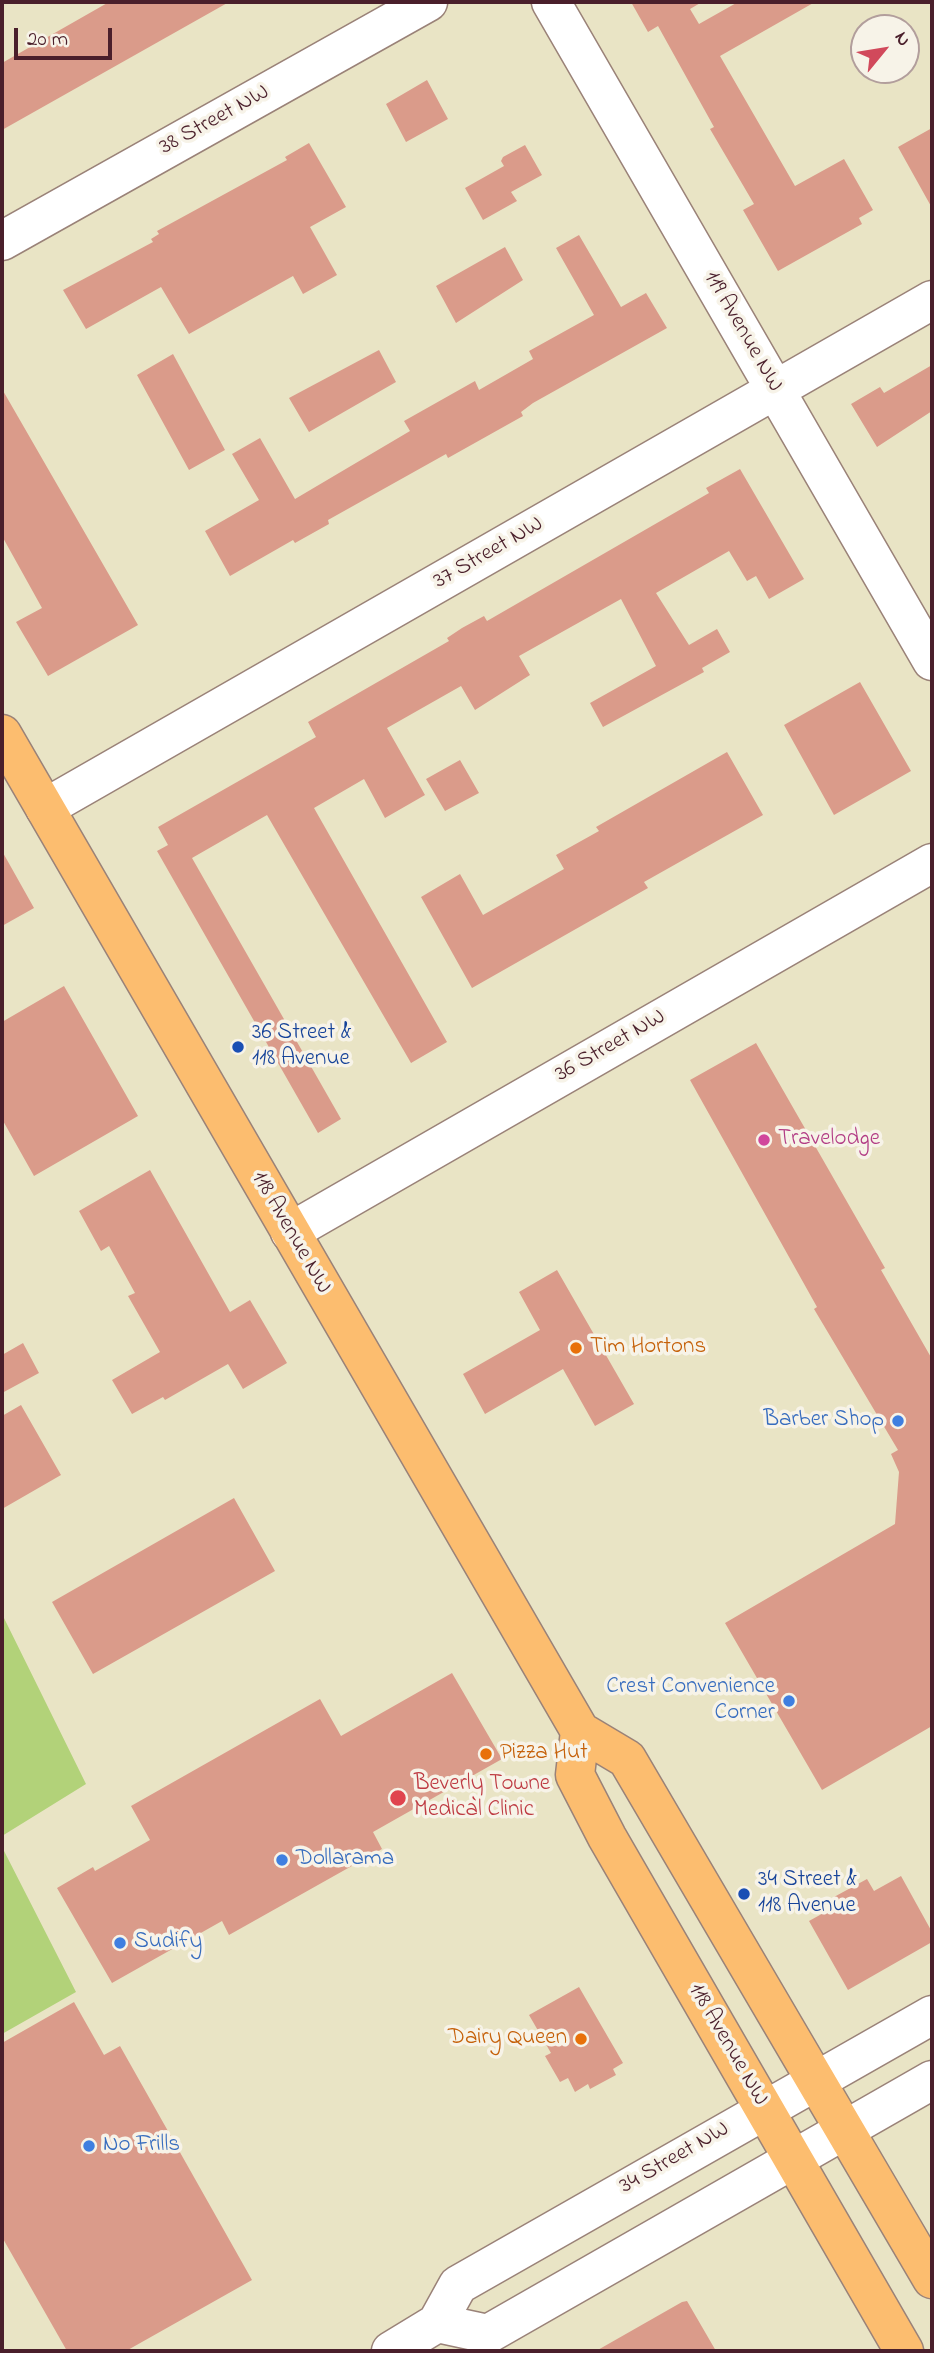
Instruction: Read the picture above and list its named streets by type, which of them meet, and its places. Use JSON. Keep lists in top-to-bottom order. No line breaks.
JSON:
{"streets":{"main road":["118 Avenue NW"],"street":["38 Street NW","119 Avenue NW","37 Street NW","36 Street NW","34 Street NW"]},"crossings":[["119 Avenue NW","37 Street NW"],["37 Street NW","118 Avenue NW"],["36 Street NW","118 Avenue NW"],["118 Avenue NW","34 Street NW"]],"places":["36 Street & 118 Avenue","Travelodge","Tim Hortons","Barber Shop","Crest Convenience Corner","Pizza Hut","Beverly Towne Medical Clinic","Dollarama","34 Street & 118 Avenue","Sudify","Dairy Queen","No Frills"],"scale_bar":"20 m","north":"top right"}
